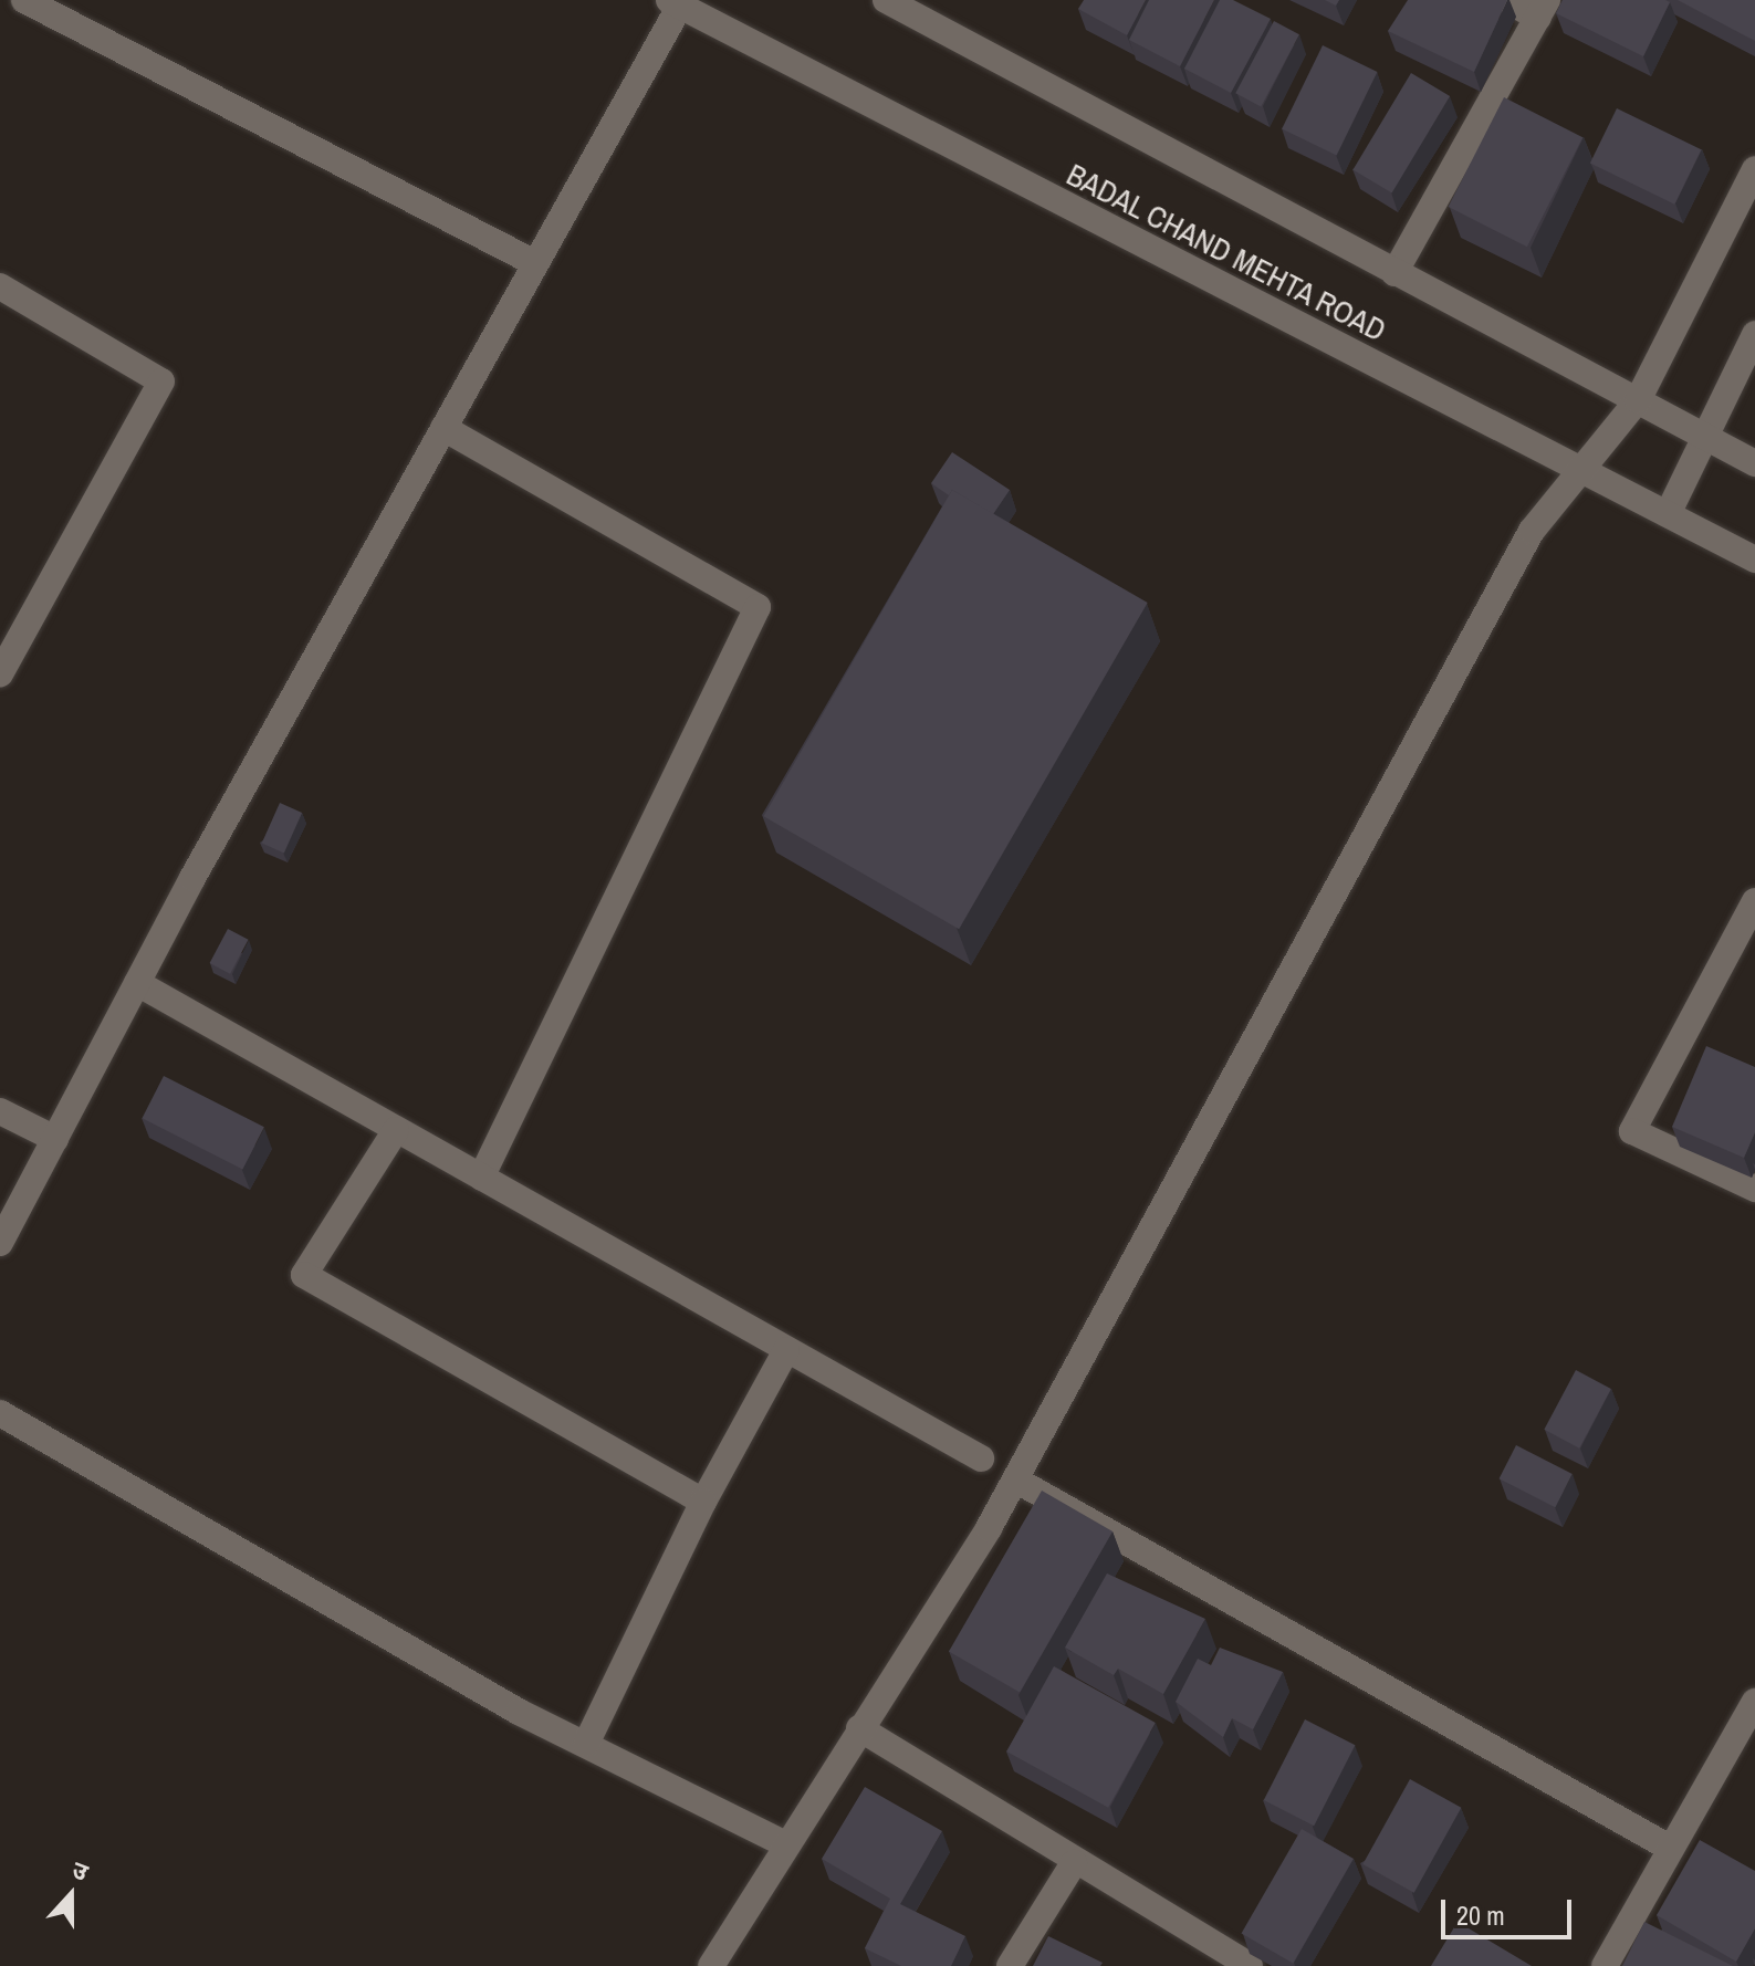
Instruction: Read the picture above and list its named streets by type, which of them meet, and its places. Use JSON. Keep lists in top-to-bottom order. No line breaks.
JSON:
{"streets":{"street":["BADAL CHAND MEHTA ROAD"]},"scale_bar":"20 m","north":"top"}
